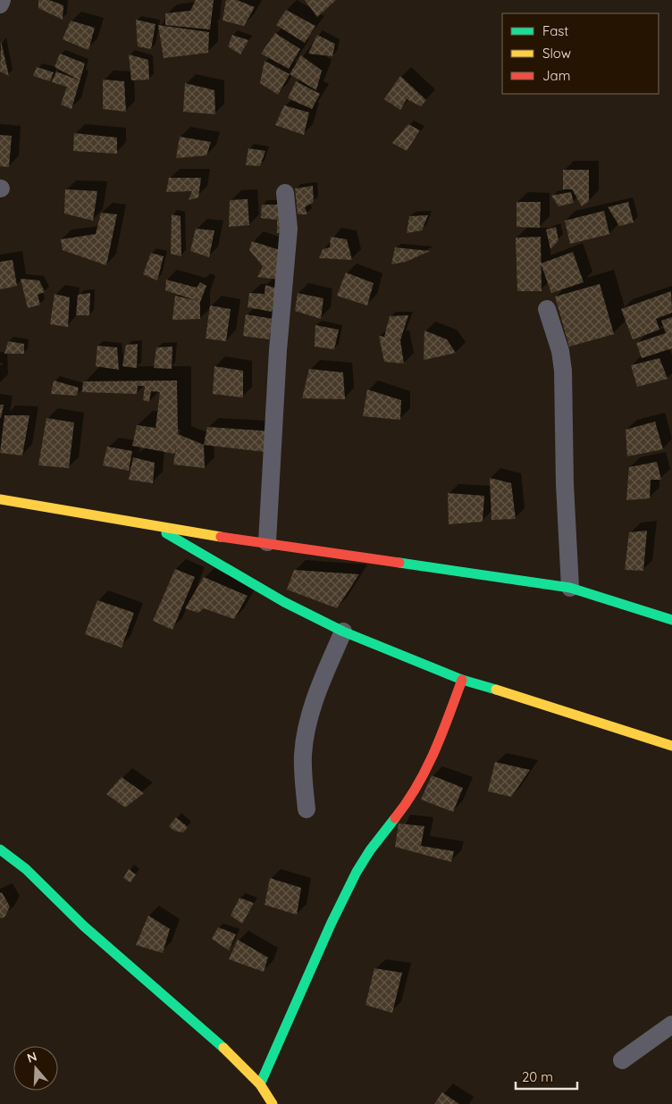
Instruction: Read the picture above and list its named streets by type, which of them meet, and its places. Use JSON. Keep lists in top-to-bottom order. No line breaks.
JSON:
{"legend":["Fast","Slow","Jam"],"scale_bar":"20 m","north":"top"}
